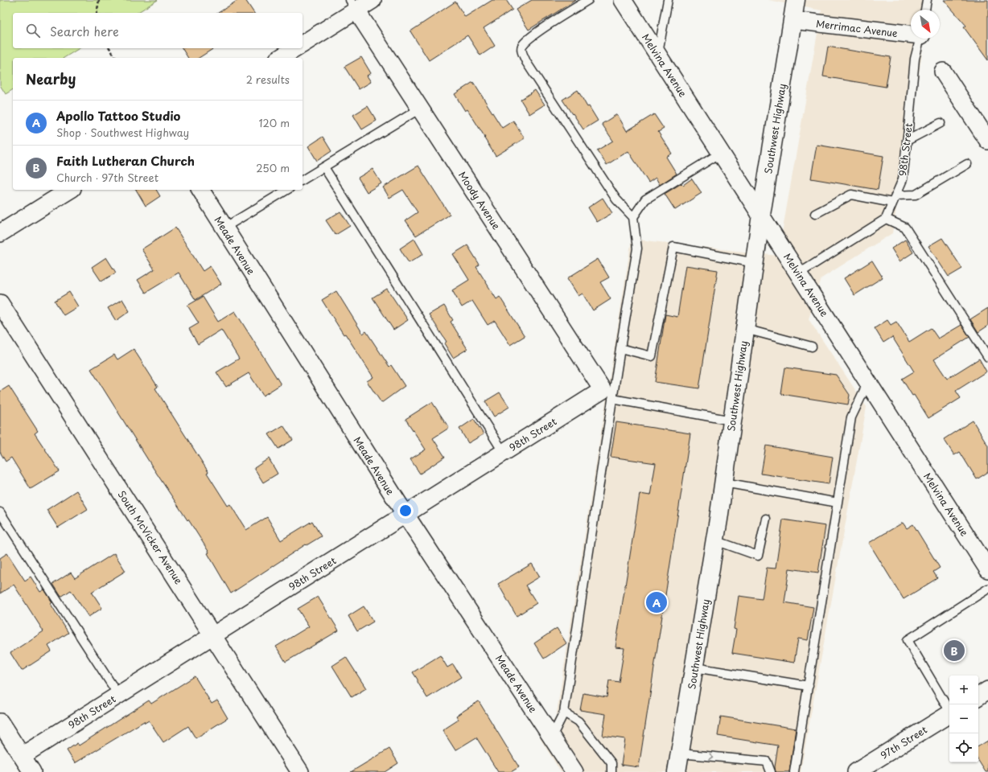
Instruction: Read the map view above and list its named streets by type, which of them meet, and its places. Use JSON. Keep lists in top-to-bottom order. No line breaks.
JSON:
{"streets":{"main road":["Southwest Highway"],"street":["Merrimac Avenue","Melvina Avenue","98th Street","Moody Avenue","Meade Avenue","South McVicker Avenue","97th Street"]},"crossings":[["Merrimac Avenue","Southwest Highway"],["Melvina Avenue","Southwest Highway"],["98th Street","Moody Avenue"],["98th Street","Meade Avenue"],["98th Street","South McVicker Avenue"]],"north":"bottom right","page":{"search":"Search here","heading":["Nearby","2 results"],"list":[{"mark":"A","name":"Apollo Tattoo Studio","note":"Shop · Southwest Highway","value":"120 m"},{"mark":"B","name":"Faith Lutheran Church","note":"Church · 97th Street","value":"250 m"}],"pins":["A","B"],"map_buttons":["+","−"]}}
